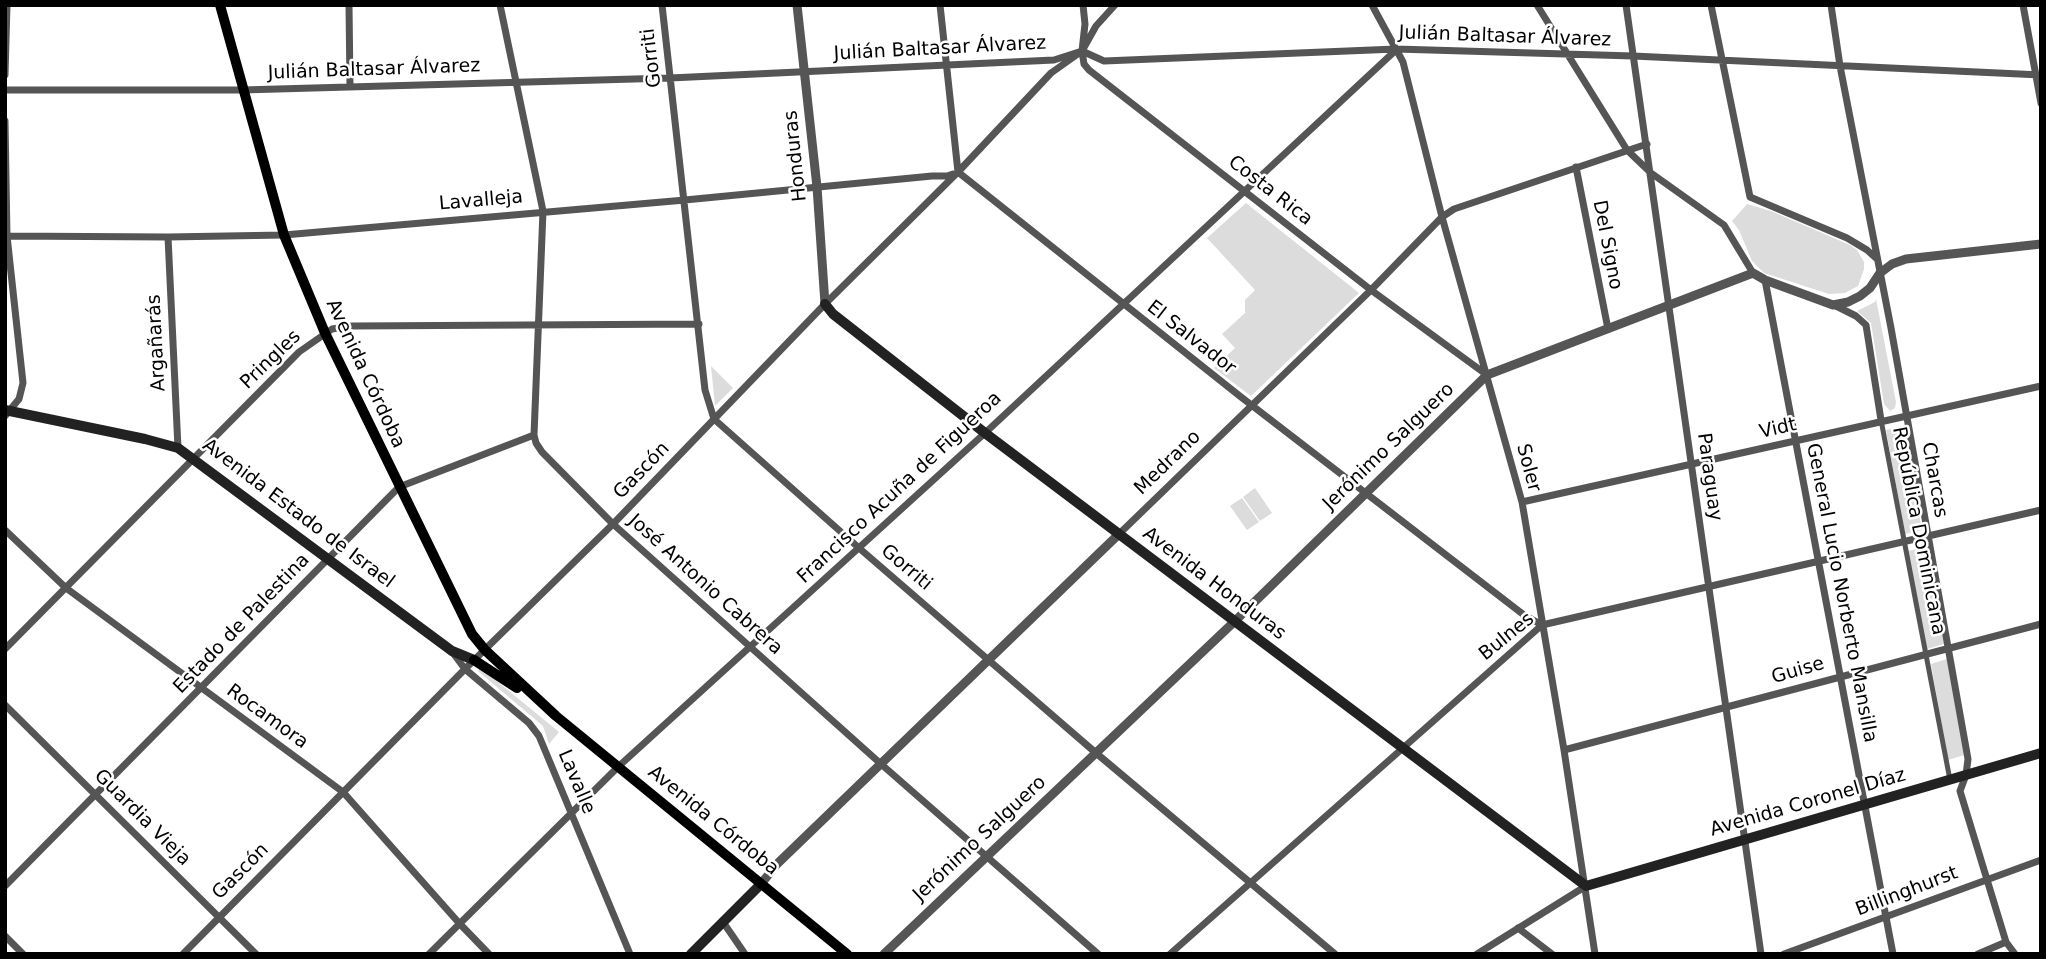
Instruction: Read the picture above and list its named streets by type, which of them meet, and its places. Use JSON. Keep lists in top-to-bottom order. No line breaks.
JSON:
{"streets":{"main road":["Avenida Córdoba","Avenida Estado de Israel","Avenida Honduras","Avenida Coronel Díaz"],"street":["Julián Baltasar Álvarez","Gorriti","Honduras","Costa Rica","Lavalleja","Del Signo","El Salvador","Argañarás","Pringles","Vidt","Jerónimo Salguero","Medrano","Soler","Gascón","Paraguay","Charcas","Francisco Acuña de Figueroa","República Dominicana","José Antonio Cabrera","General Lucio Norberto Mansilla","Estado de Palestina","Bulnes","Guise","Rocamora","Lavalle","Guardia Vieja","Billinghurst"]},"crossings":[["Julián Baltasar Álvarez","Gorriti"],["Julián Baltasar Álvarez","Honduras"],["Julián Baltasar Álvarez","Costa Rica"],["Julián Baltasar Álvarez","Avenida Córdoba"],["Julián Baltasar Álvarez","Soler"],["Julián Baltasar Álvarez","Gascón"],["Julián Baltasar Álvarez","Paraguay"],["Julián Baltasar Álvarez","Charcas"],["Julián Baltasar Álvarez","Francisco Acuña de Figueroa"],["Gorriti","Lavalleja"],["Gorriti","Pringles"],["Gorriti","Jerónimo Salguero"],["Gorriti","Medrano"],["Gorriti","Gascón"],["Gorriti","Francisco Acuña de Figueroa"],["Gorriti","Bulnes"],["Honduras","Lavalleja"],["Honduras","Gascón"],["Honduras","Avenida Honduras"],["Costa Rica","Jerónimo Salguero"],["Costa Rica","Medrano"],["Costa Rica","Soler"],["Costa Rica","Gascón"],["Costa Rica","Francisco Acuña de Figueroa"],["Lavalleja","El Salvador"],["Lavalleja","Argañarás"],["Lavalleja","Avenida Córdoba"],["Lavalleja","Gascón"],["Del Signo","Jerónimo Salguero"],["Del Signo","Medrano"],["El Salvador","Jerónimo Salguero"],["El Salvador","Medrano"],["El Salvador","Soler"],["El Salvador","Gascón"],["El Salvador","Francisco Acuña de Figueroa"],["El Salvador","Bulnes"],["Argañarás","Avenida Estado de Israel"],["Pringles","Avenida Córdoba"],["Pringles","Avenida Estado de Israel"],["Pringles","Rocamora"],["Avenida Córdoba","Medrano"],["Avenida Córdoba","Gascón"],["Avenida Córdoba","Francisco Acuña de Figueroa"],["Avenida Córdoba","Avenida Estado de Israel"],["Avenida Córdoba","Estado de Palestina"],["Vidt","Soler"],["Vidt","Paraguay"],["Vidt","Charcas"],["Vidt","República Dominicana"],["Vidt","General Lucio Norberto Mansilla"],["Jerónimo Salguero","Soler"],["Jerónimo Salguero","Paraguay"],["Jerónimo Salguero","Avenida Honduras"],["Jerónimo Salguero","José Antonio Cabrera"],["Medrano","Soler"],["Medrano","Paraguay"],["Medrano","Avenida Honduras"],["Medrano","José Antonio Cabrera"],["Soler","Francisco Acuña de Figueroa"],["Soler","Avenida Honduras"],["Soler","Bulnes"],["Soler","Guise"],["Soler","Avenida Coronel Díaz"],["Gascón","Avenida Estado de Israel"],["Gascón","Avenida Honduras"],["Gascón","José Antonio Cabrera"],["Gascón","Rocamora"],["Gascón","Lavalle"],["Gascón","Guardia Vieja"],["Paraguay","Bulnes"],["Paraguay","Guise"],["Paraguay","Avenida Coronel Díaz"],["Charcas","Bulnes"],["Charcas","Guise"],["Charcas","Avenida Coronel Díaz"],["Charcas","Billinghurst"],["Francisco Acuña de Figueroa","Avenida Honduras"],["Francisco Acuña de Figueroa","José Antonio Cabrera"],["Francisco Acuña de Figueroa","Rocamora"],["Francisco Acuña de Figueroa","Lavalle"],["Avenida Estado de Israel","Estado de Palestina"],["Avenida Estado de Israel","Lavalle"],["República Dominicana","Bulnes"],["República Dominicana","Guise"],["República Dominicana","Avenida Coronel Díaz"],["Avenida Honduras","Bulnes"],["Avenida Honduras","Avenida Coronel Díaz"],["José Antonio Cabrera","Estado de Palestina"],["General Lucio Norberto Mansilla","Bulnes"],["General Lucio Norberto Mansilla","Guise"],["General Lucio Norberto Mansilla","Avenida Coronel Díaz"],["General Lucio Norberto Mansilla","Billinghurst"],["Estado de Palestina","Rocamora"],["Estado de Palestina","Guardia Vieja"]]}
